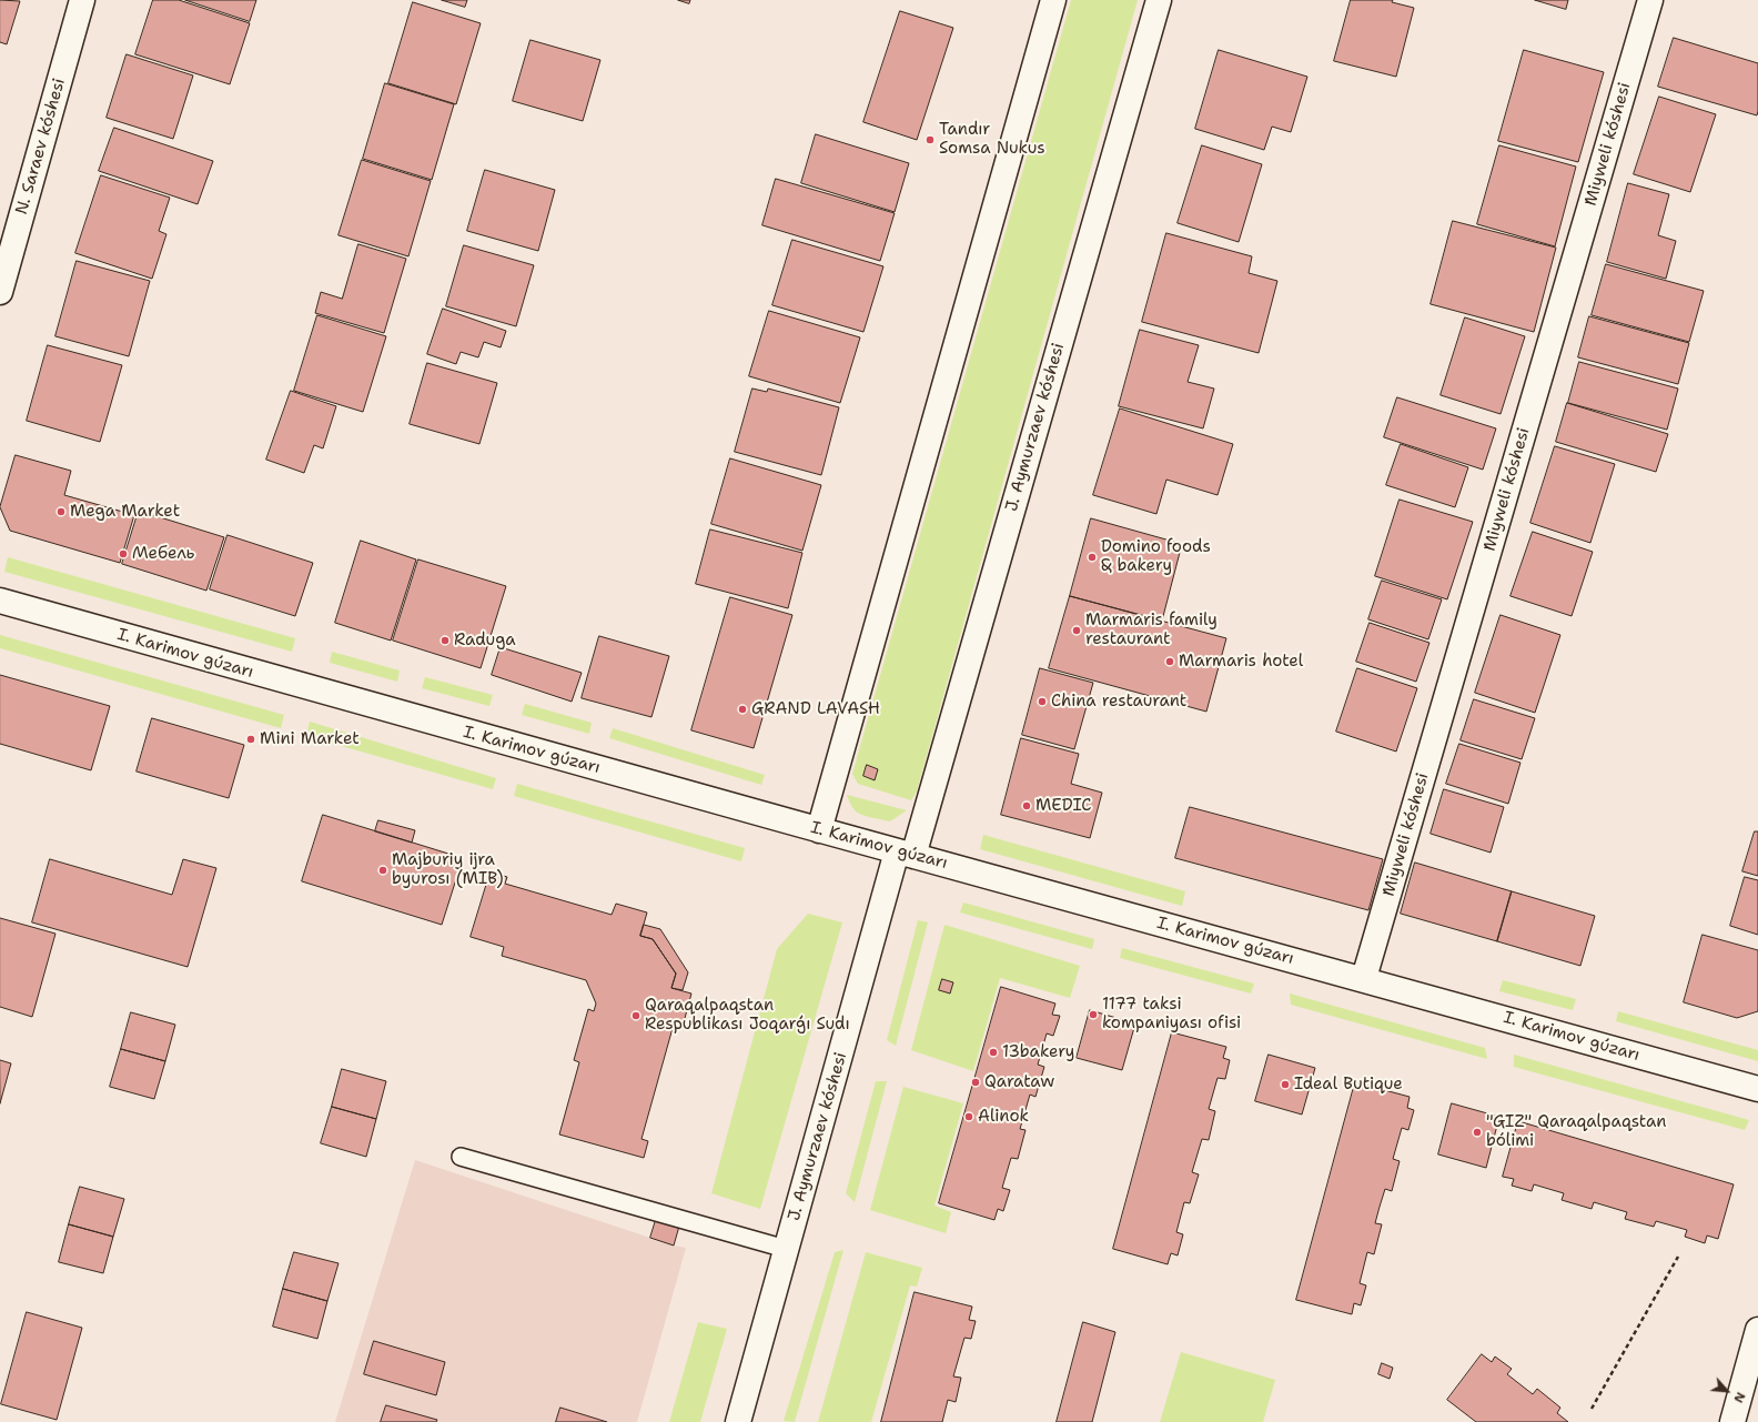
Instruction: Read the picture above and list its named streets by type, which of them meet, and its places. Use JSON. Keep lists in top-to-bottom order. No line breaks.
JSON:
{"streets":{"street":["Miyweli kóshesi","N. Saraev kóshesi","J. Aymurzaev kóshesi","I. Karimov gúzarı"]},"crossings":[["Miyweli kóshesi","I. Karimov gúzarı"],["J. Aymurzaev kóshesi","I. Karimov gúzarı"]],"places":["Tandır Somsa Nukus","Mega Market","Мебель","Domino foods & bakery","Marmaris family restaurant","Raduga","Marmaris hotel","China restaurant","GRAND LAVASH","Mini Market","MEDIC","Majburiy ijra byurosı (MIB)","1177 taksi kompaniyası ofisi","Qaraqalpaqstan Respublikası Joqarǵı Sudı","13bakery","Qarataw","Ideal Butique","Alinok","\"GIZ\" Qaraqalpaqstan bólimi"],"north":"bottom right"}
